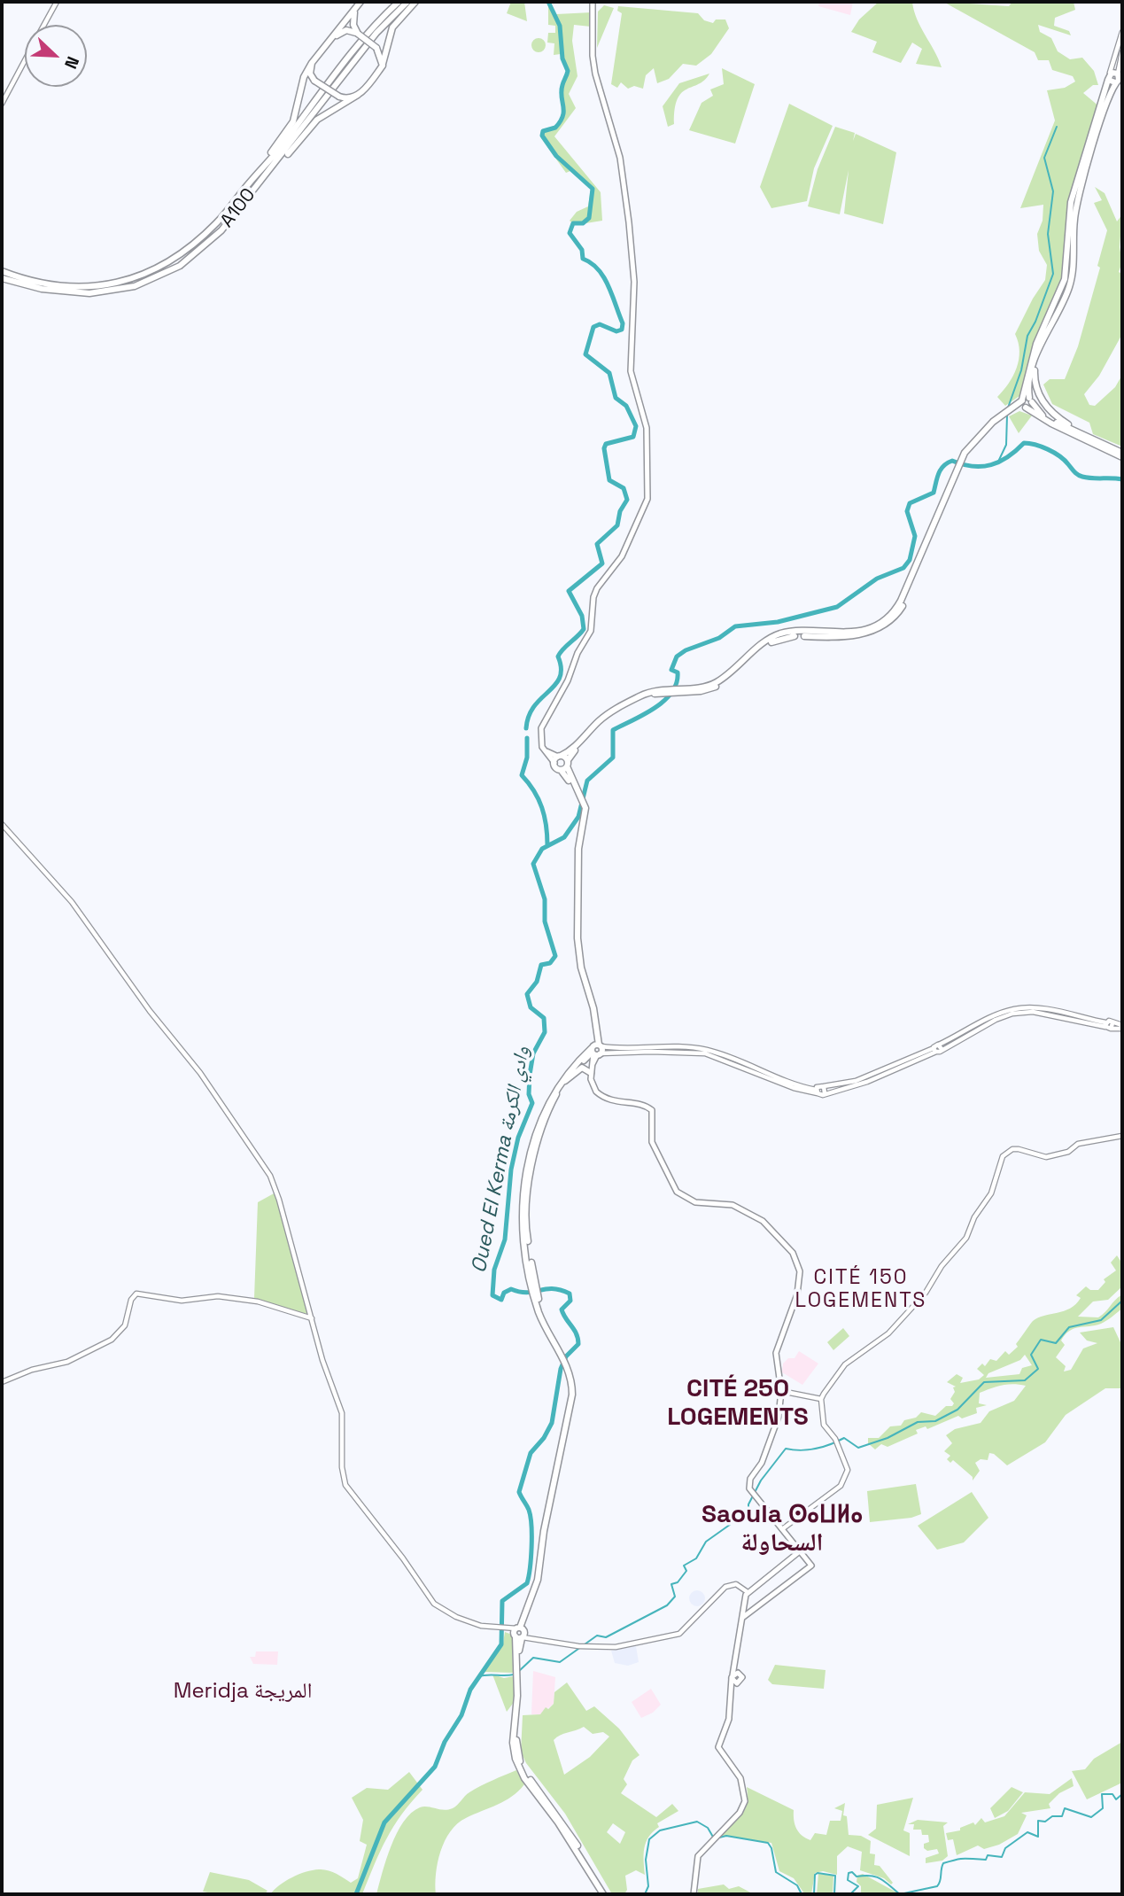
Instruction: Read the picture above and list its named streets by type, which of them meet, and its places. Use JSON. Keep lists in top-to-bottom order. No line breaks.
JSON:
{"streets":{"highway":["A100"]},"districts":["CITÉ 150 LOGEMENTS","CITÉ 250 LOGEMENTS","Saoula ⵙⴰⵡⵍⴰ السحاولة","Meridja المريجة"],"water":["Oued El Kerma وادي الكرمة"],"north":"bottom right"}
